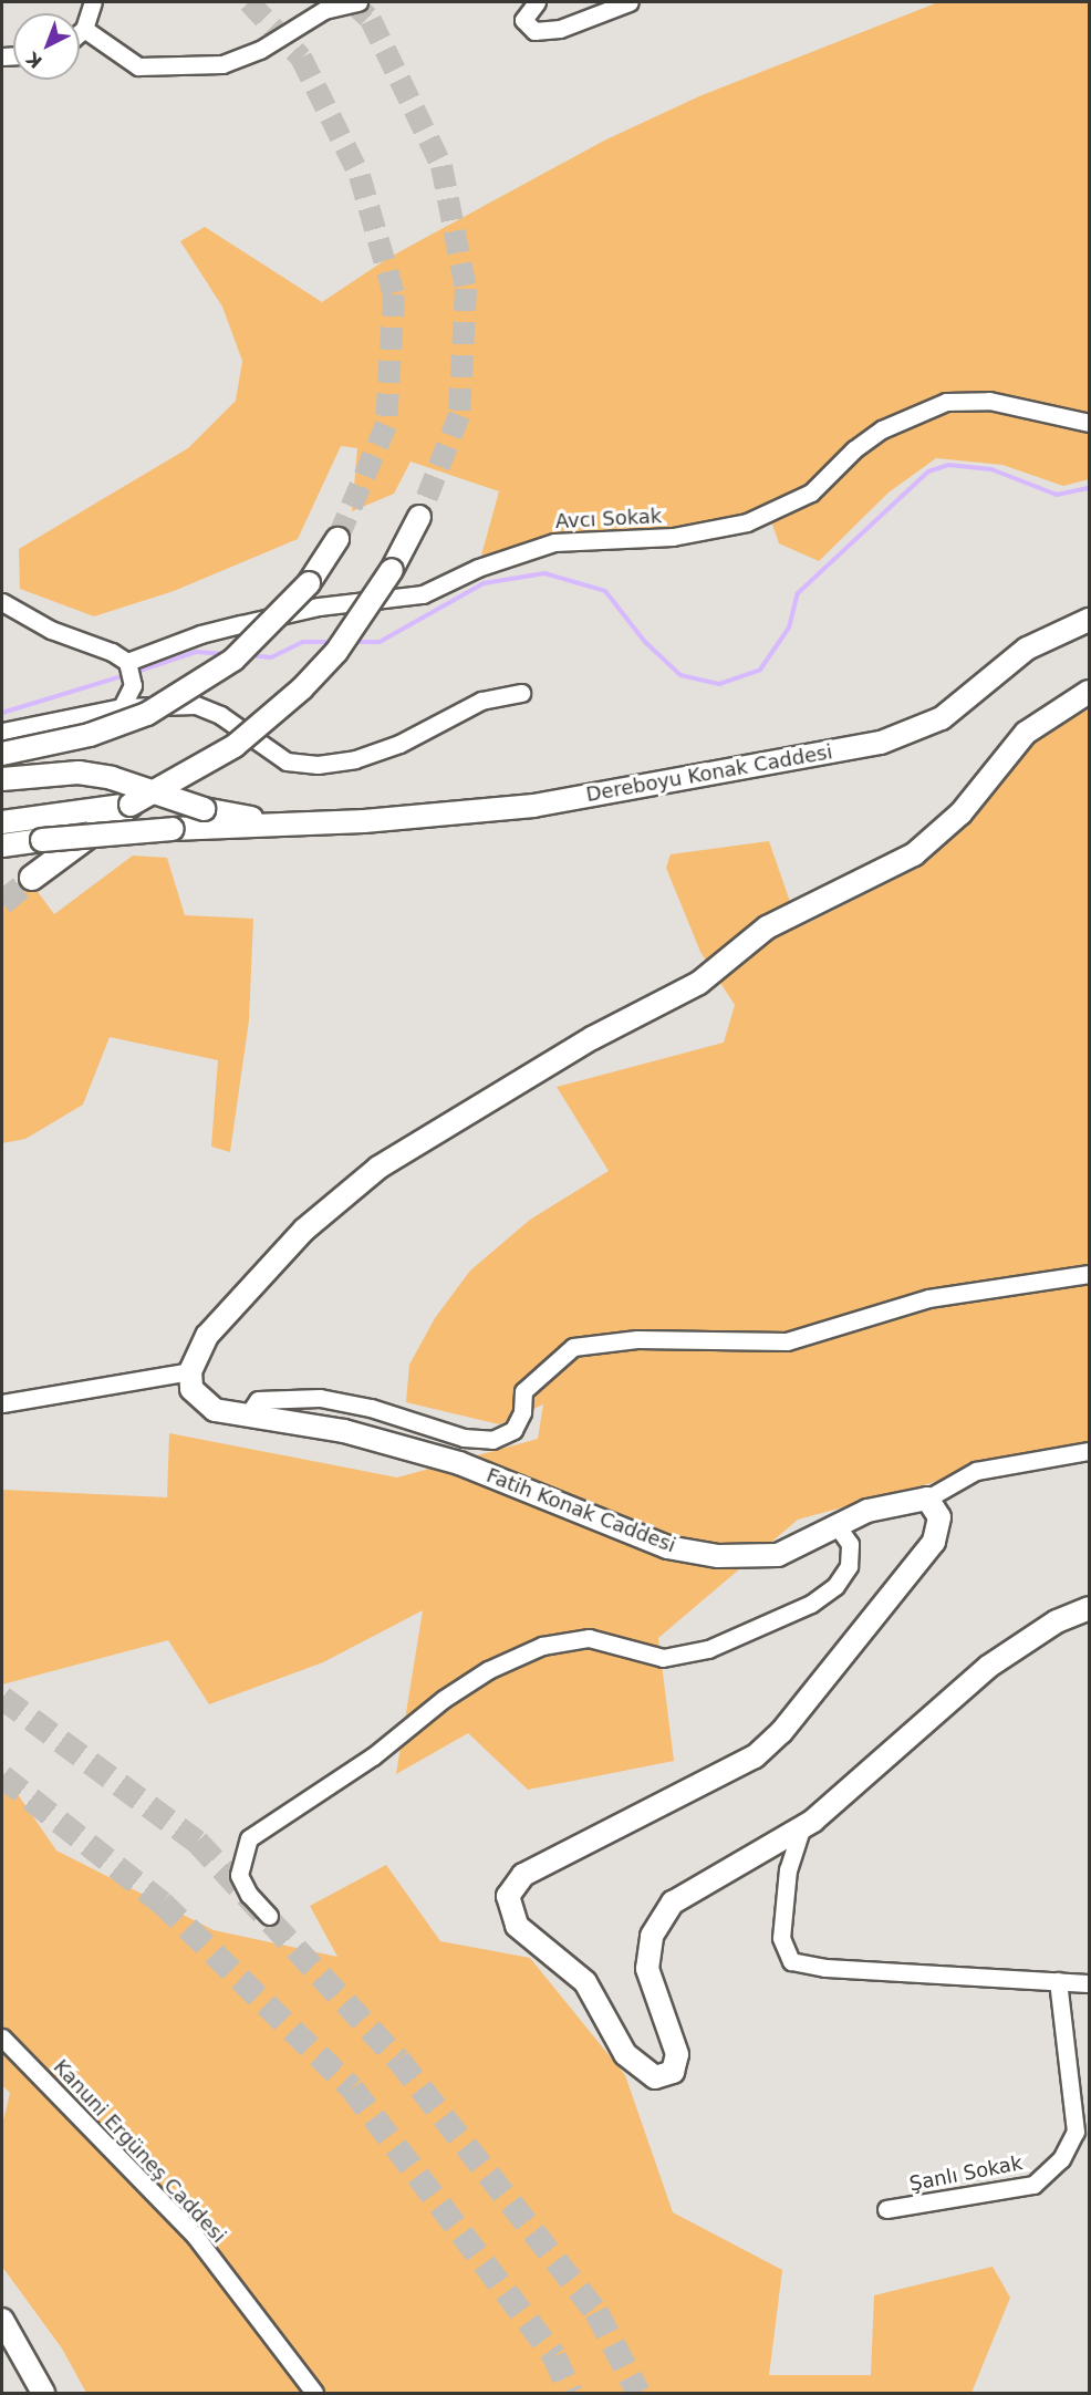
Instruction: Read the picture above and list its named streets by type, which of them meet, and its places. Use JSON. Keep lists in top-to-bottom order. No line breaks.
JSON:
{"streets":{"main road":["Dereboyu Konak Caddesi","Fatih Konak Caddesi"],"street":["Avcı Sokak","Kanuni Ergüneş Caddesi","Şanlı Sokak"]},"north":"bottom left"}
